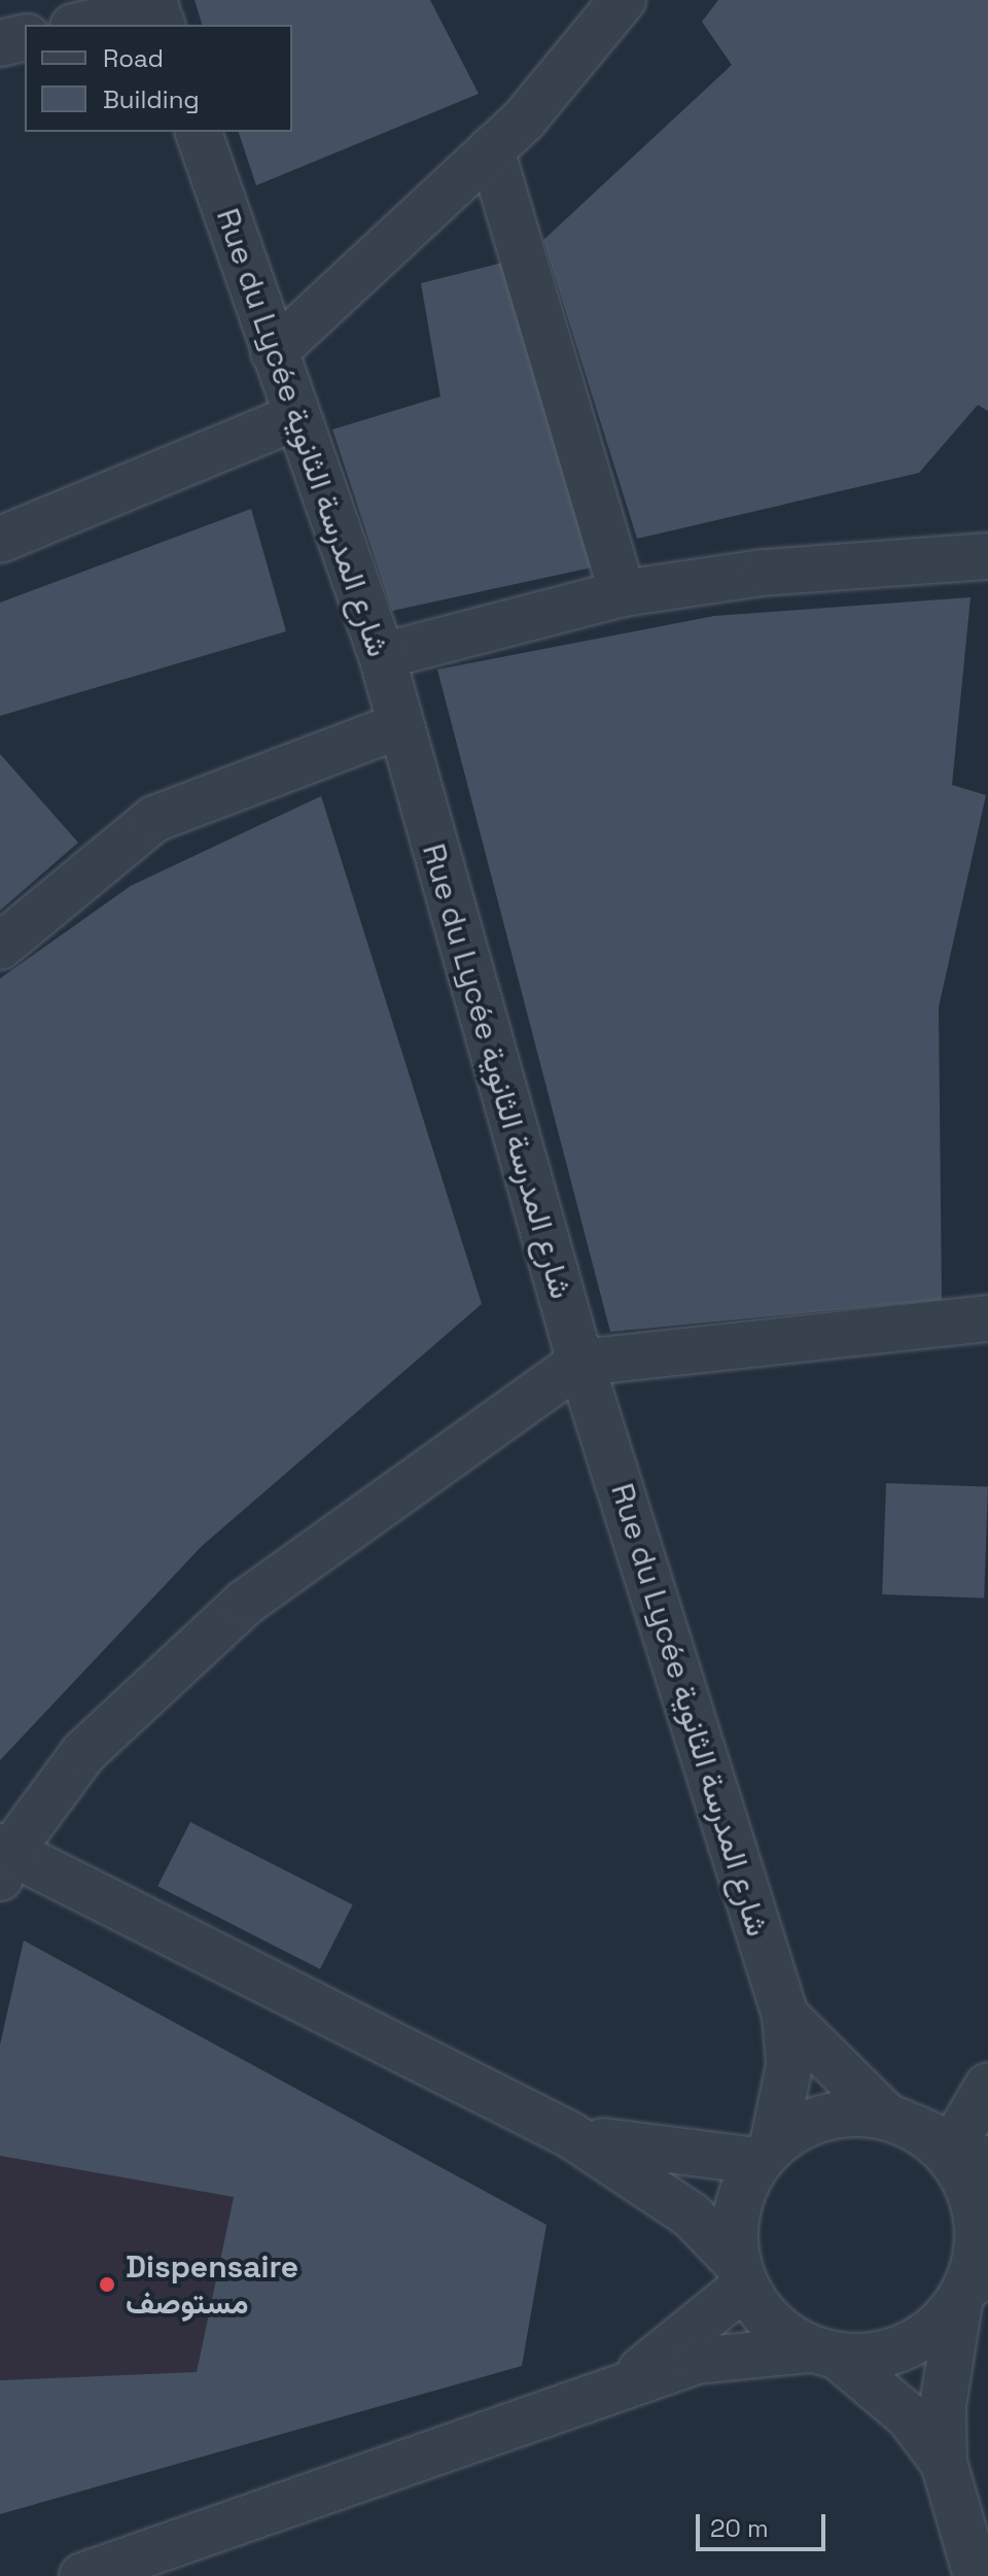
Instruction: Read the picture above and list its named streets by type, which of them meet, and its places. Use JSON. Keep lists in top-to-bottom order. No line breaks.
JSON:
{"streets":{"street":["Rue du Lycée شارع المدرسة الثانوية"]},"places":["Dispensaire مستوصف"],"legend":["Road","Building"],"scale_bar":"20 m"}
